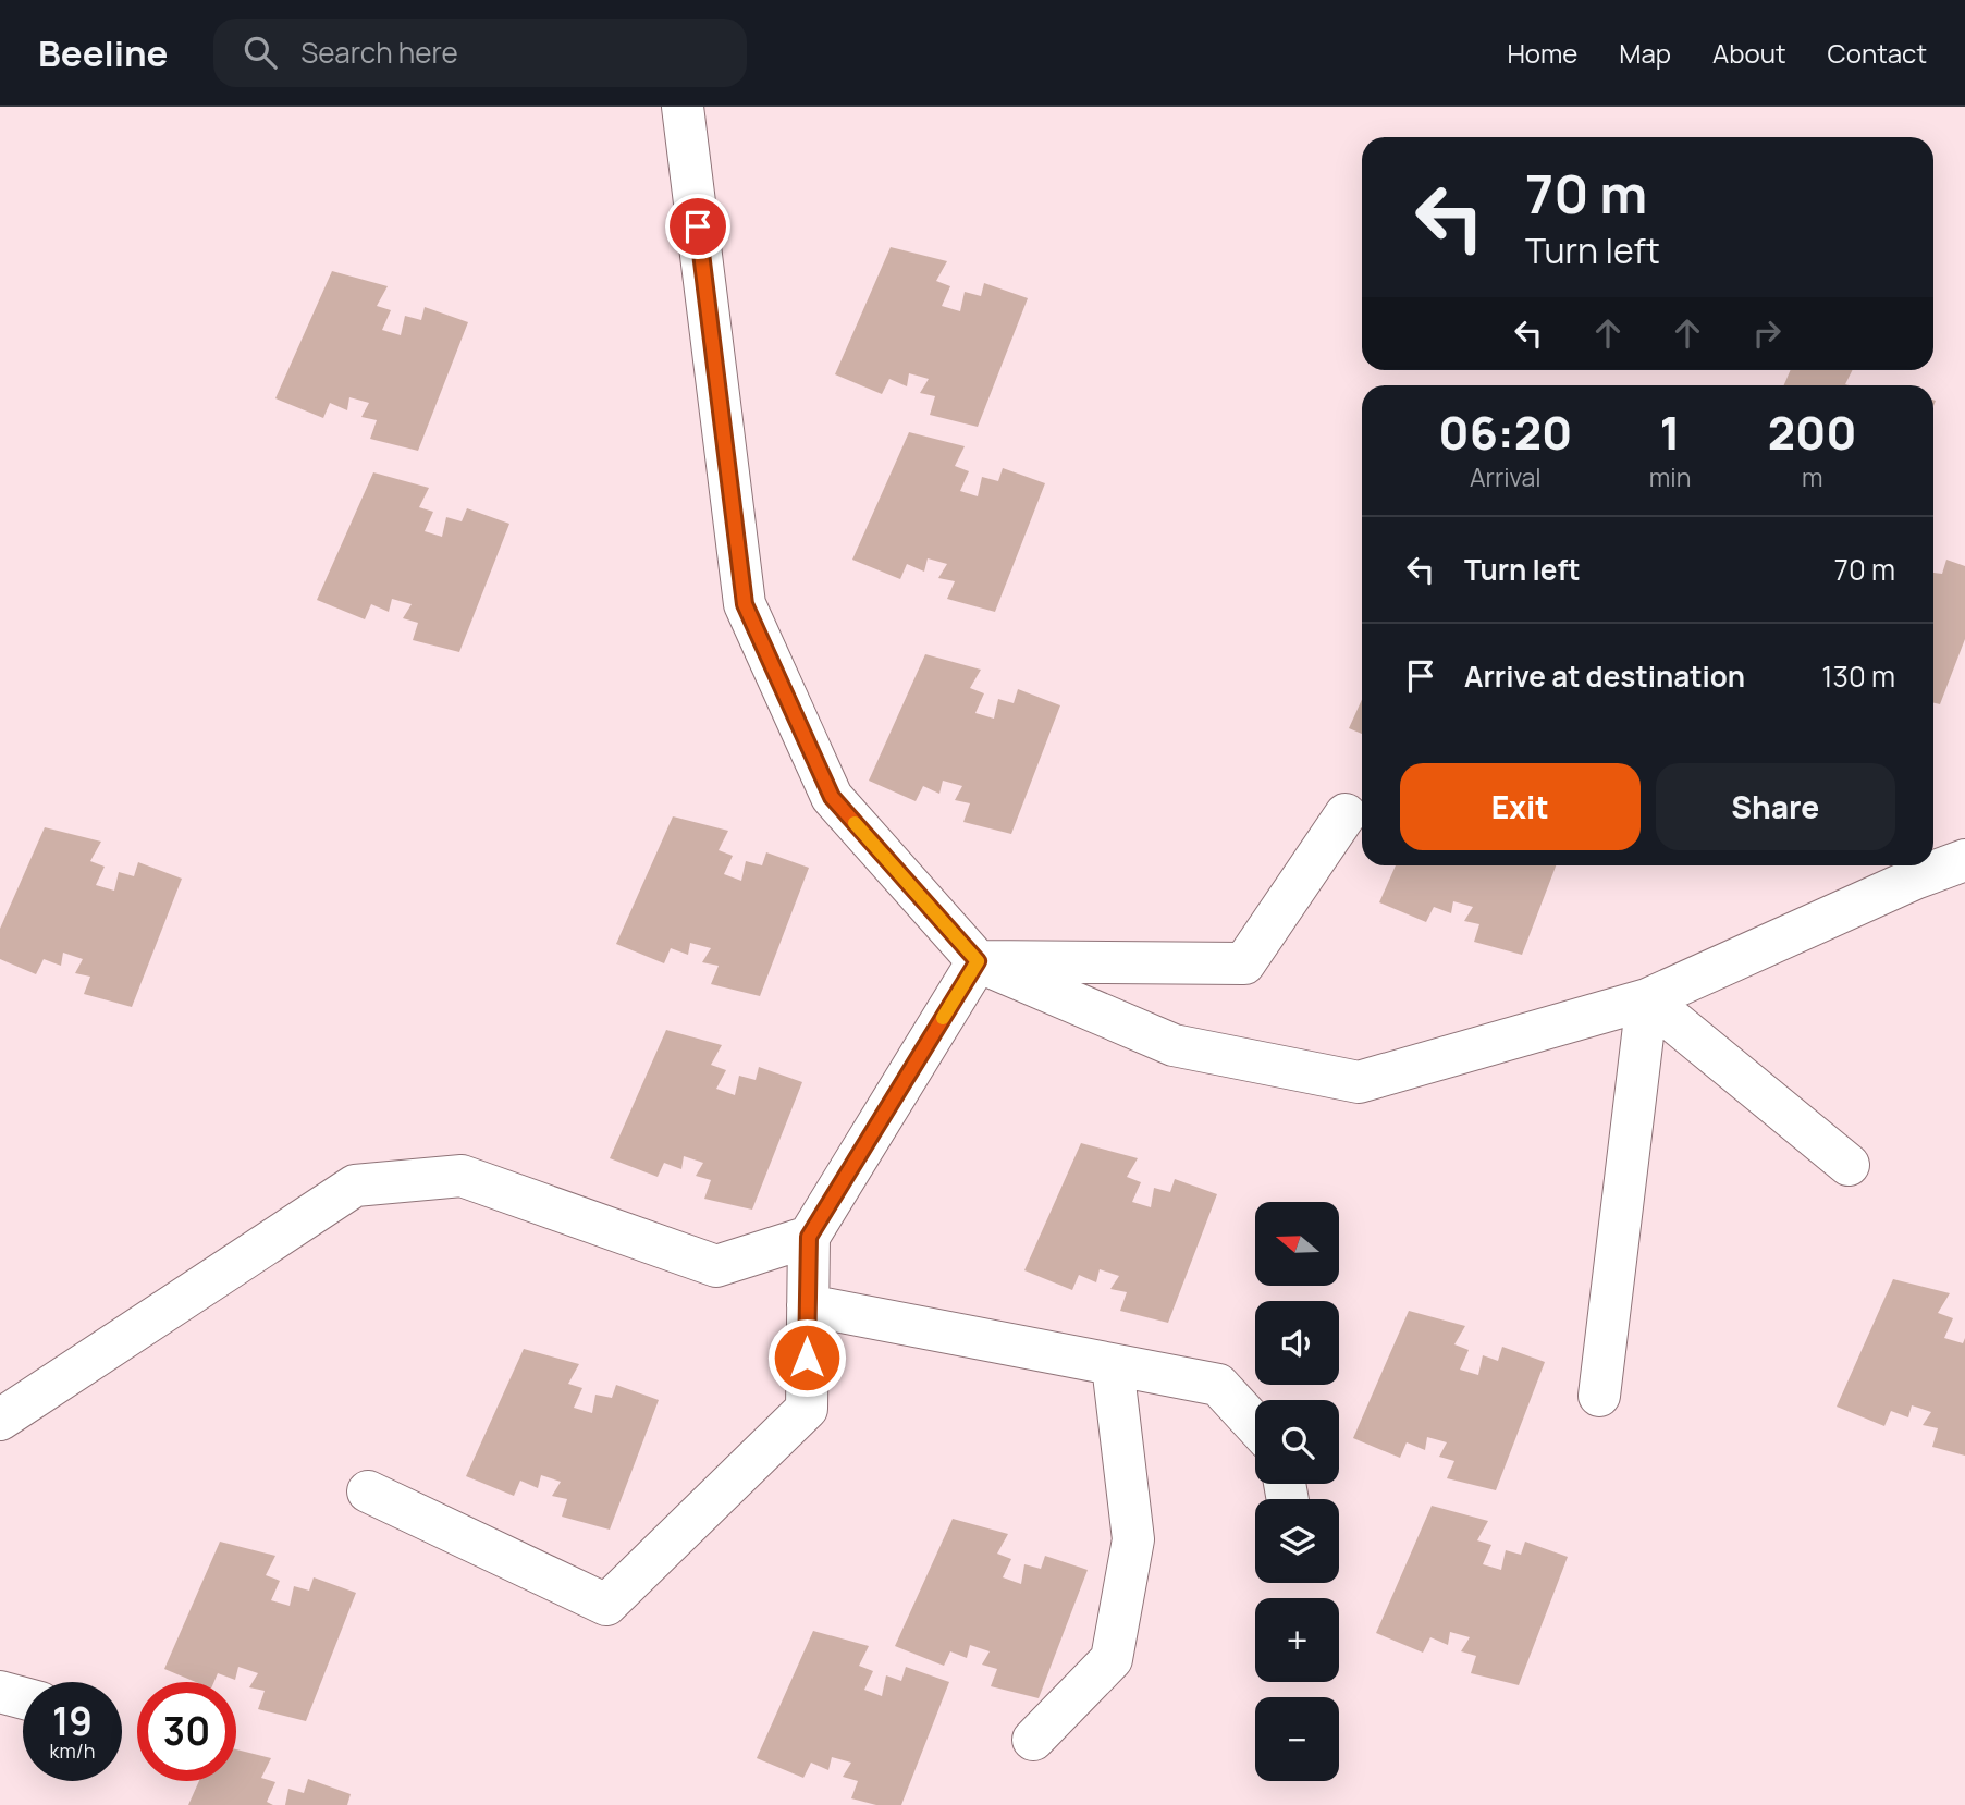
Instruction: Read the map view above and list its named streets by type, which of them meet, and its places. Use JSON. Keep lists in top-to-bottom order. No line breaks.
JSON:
{"north":"left","page":{"header":"Beeline","search":"Search here","nav":["Home","Map","About","Contact"],"turn":["70 m","Turn left"],"eta":["06:20","Arrival","1","min","200","m"],"list":[{"name":"Turn left","value":"70 m"},{"name":"Arrive at destination","value":"130 m"}],"buttons":["Exit","Share"],"map_buttons":["+","−"],"speed":"19 km/h","limit":"30"}}
